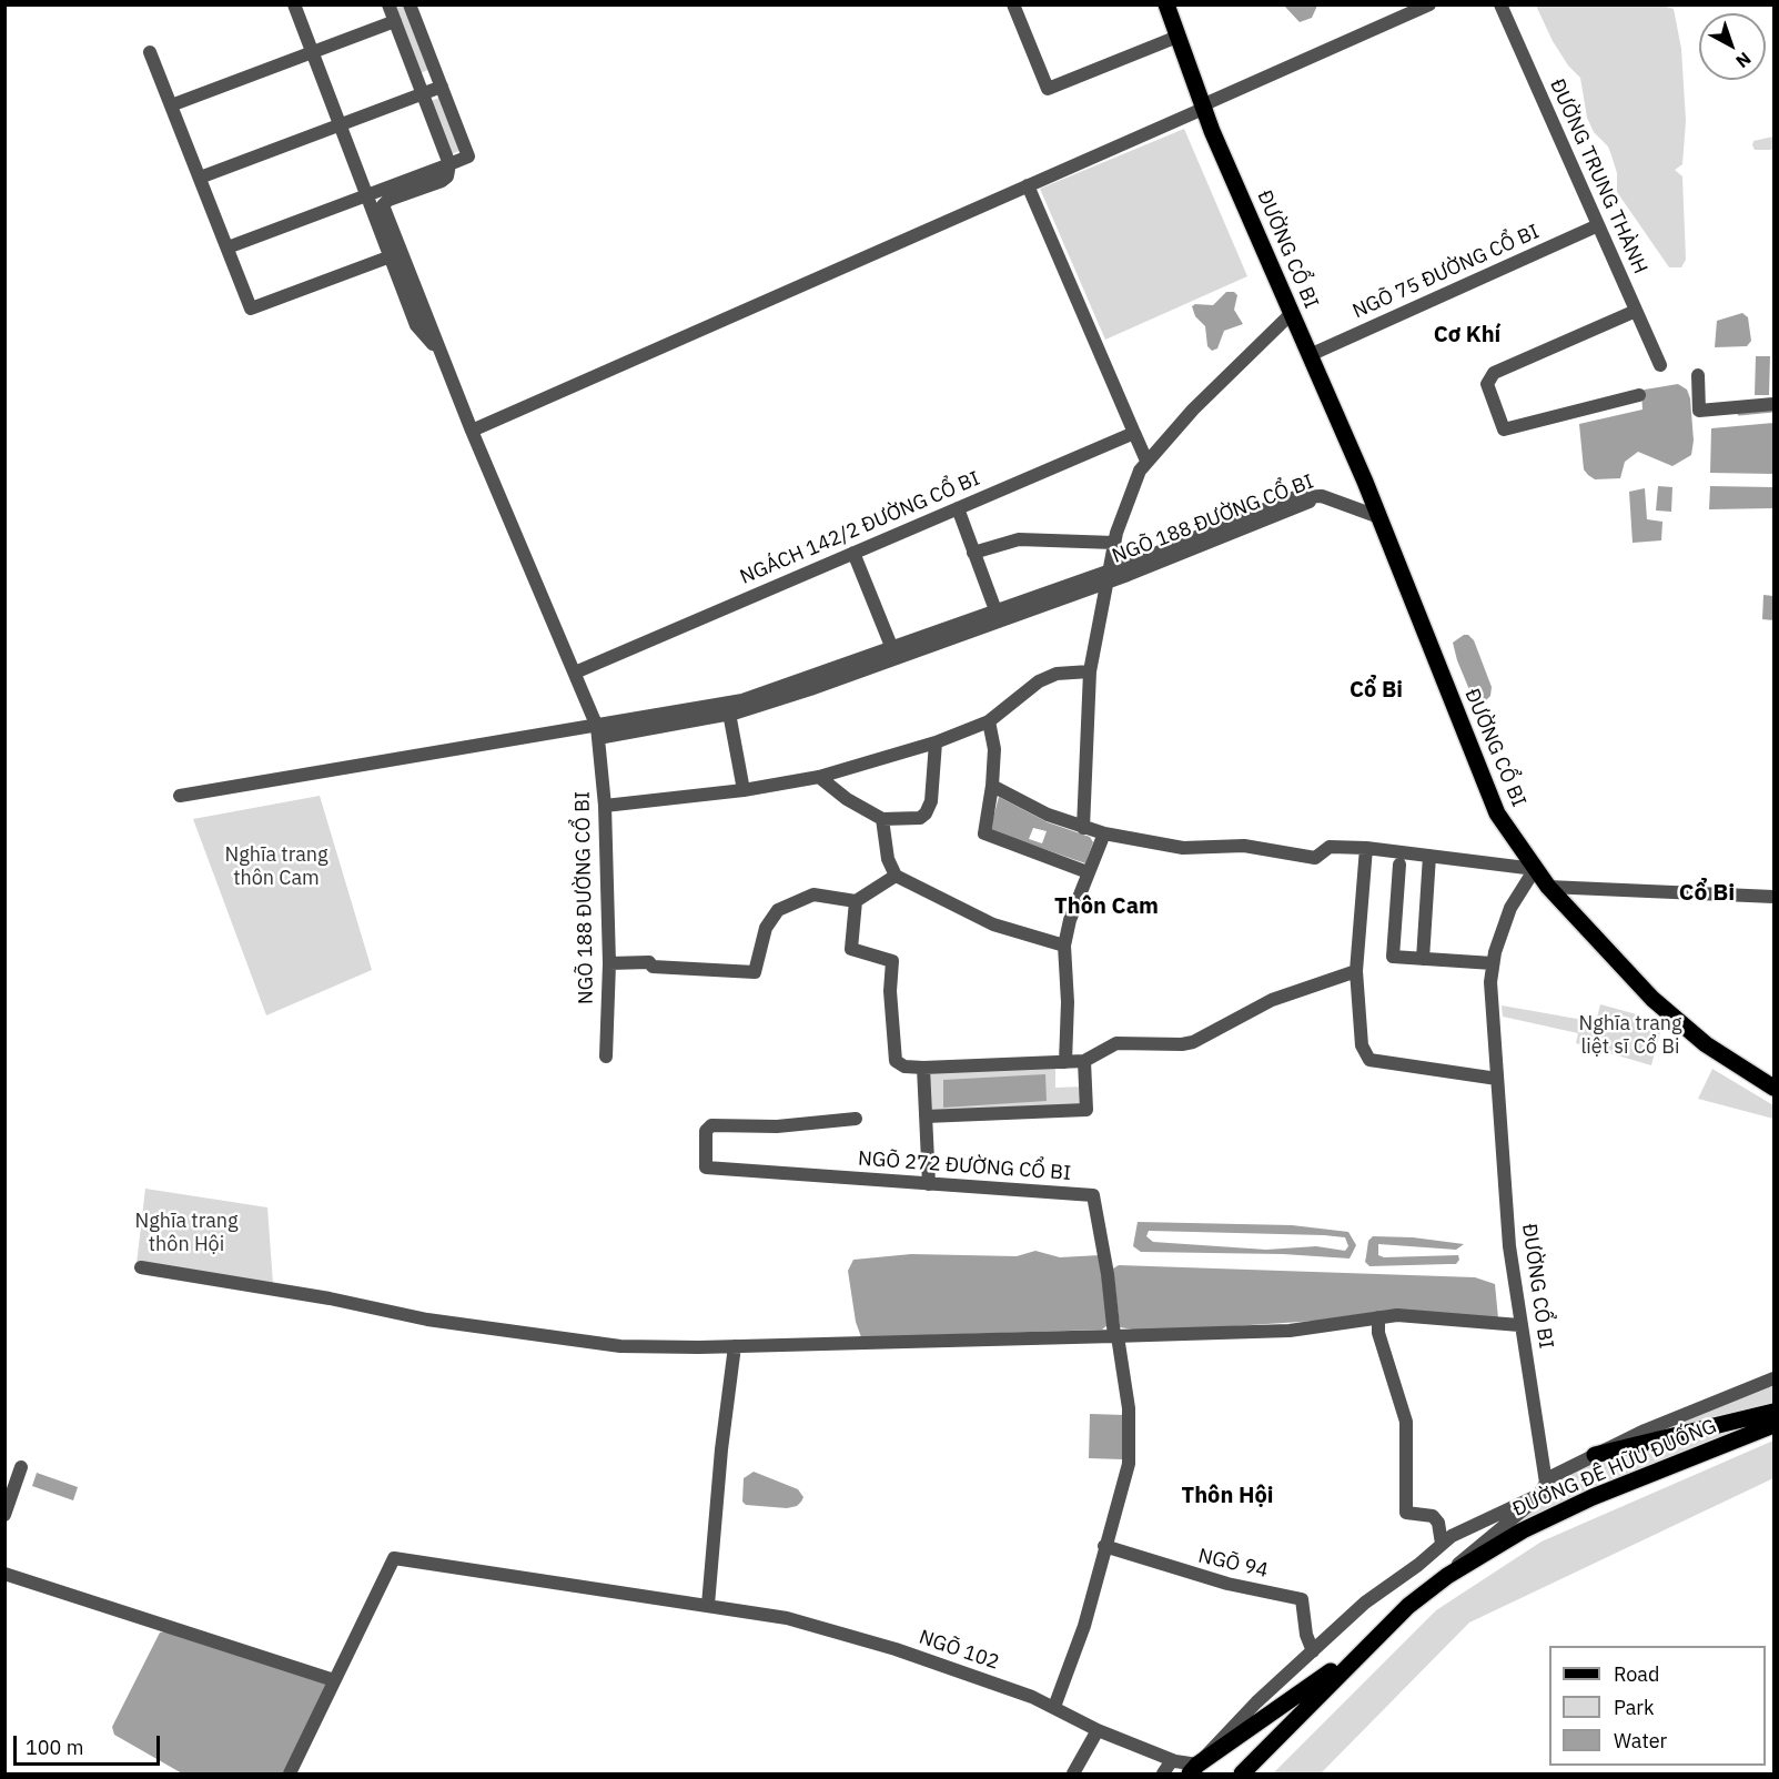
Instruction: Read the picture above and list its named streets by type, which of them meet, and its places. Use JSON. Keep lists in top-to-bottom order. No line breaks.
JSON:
{"streets":{"main road":["ĐƯỜNG CỔ BI","ĐƯỜNG ĐÊ HỮU ĐUỐNG"],"street":["ĐƯỜNG TRUNG THÀNH","NGÕ 75 ĐƯỜNG CỔ BI","NGÕ 188 ĐƯỜNG CỔ BI","NGÁCH 142/2 ĐƯỜNG CỔ BI","NGÕ 272 ĐƯỜNG CỔ BI","NGÕ 94","NGÕ 102"]},"crossings":[["ĐƯỜNG TRUNG THÀNH","NGÕ 75 ĐƯỜNG CỔ BI"],["ĐƯỜNG CỔ BI","NGÕ 75 ĐƯỜNG CỔ BI"],["ĐƯỜNG CỔ BI","NGÕ 188 ĐƯỜNG CỔ BI"]],"districts":["Cơ Khí","Cổ Bi","Cổ Bi","Thôn Cam","Thôn Hội"],"parks":["Nghĩa trang thôn Cam","Nghĩa trang liệt sĩ Cổ Bi","Nghĩa trang thôn Hội"],"legend":["Road","Park","Water"],"scale_bar":"100 m","north":"bottom right"}
